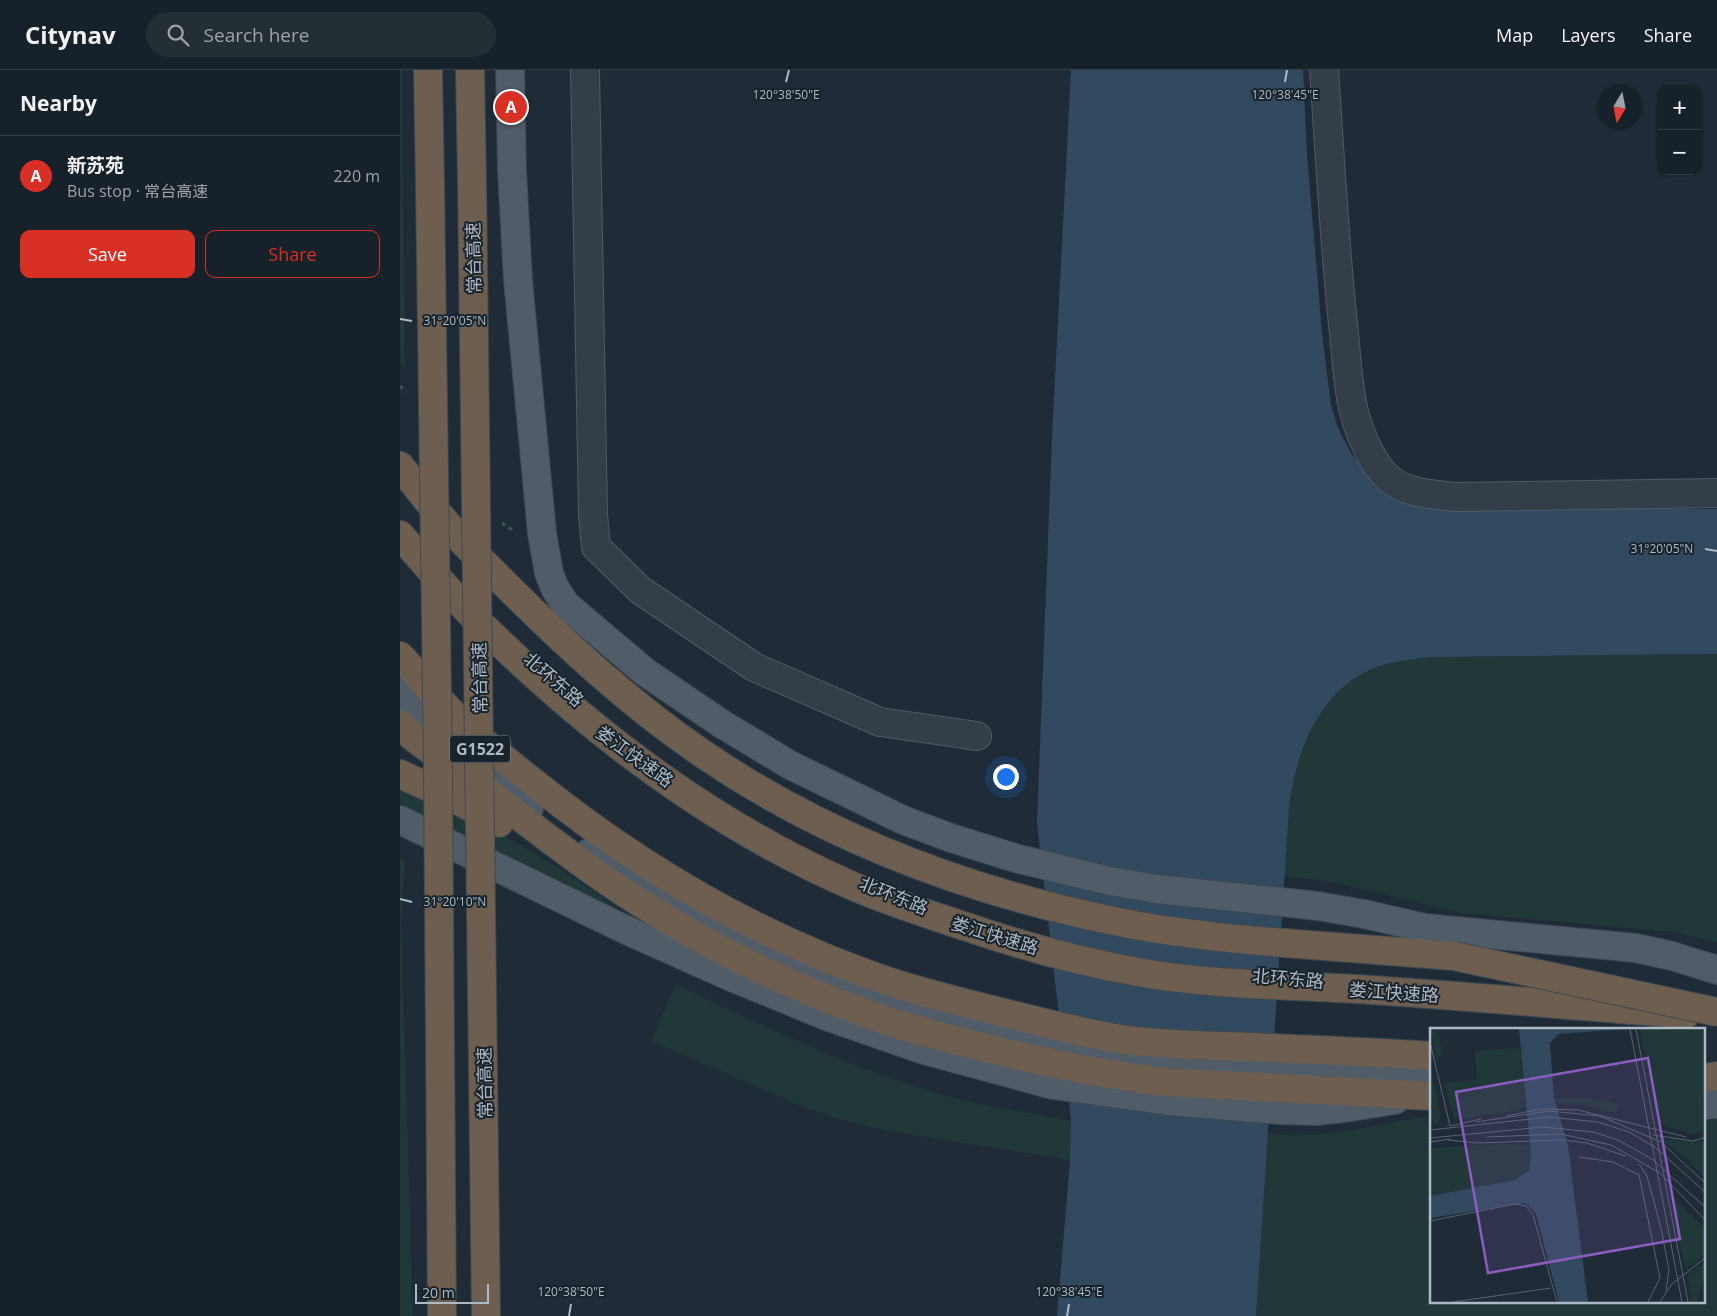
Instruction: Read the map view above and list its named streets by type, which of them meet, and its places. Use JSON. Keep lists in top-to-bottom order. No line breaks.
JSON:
{"streets":{"highway":["常台高速","G1522","娄江快速路"],"main road":["北环东路"]},"scale_bar":"20 m","north":"bottom","page":{"header":"Citynav","search":"Search here","nav":["Map","Layers","Share"],"heading":"Nearby","map_buttons":["+","−"],"pins":"A","list":[{"mark":"A","name":"新苏苑","note":"Bus stop · 常台高速","value":"220 m"}],"buttons":["Save","Share"],"scale":"20 m"},"coordinates":["120°38'50\"E","120°38'45\"E","31°20'05\"N","31°20'10\"N"]}
